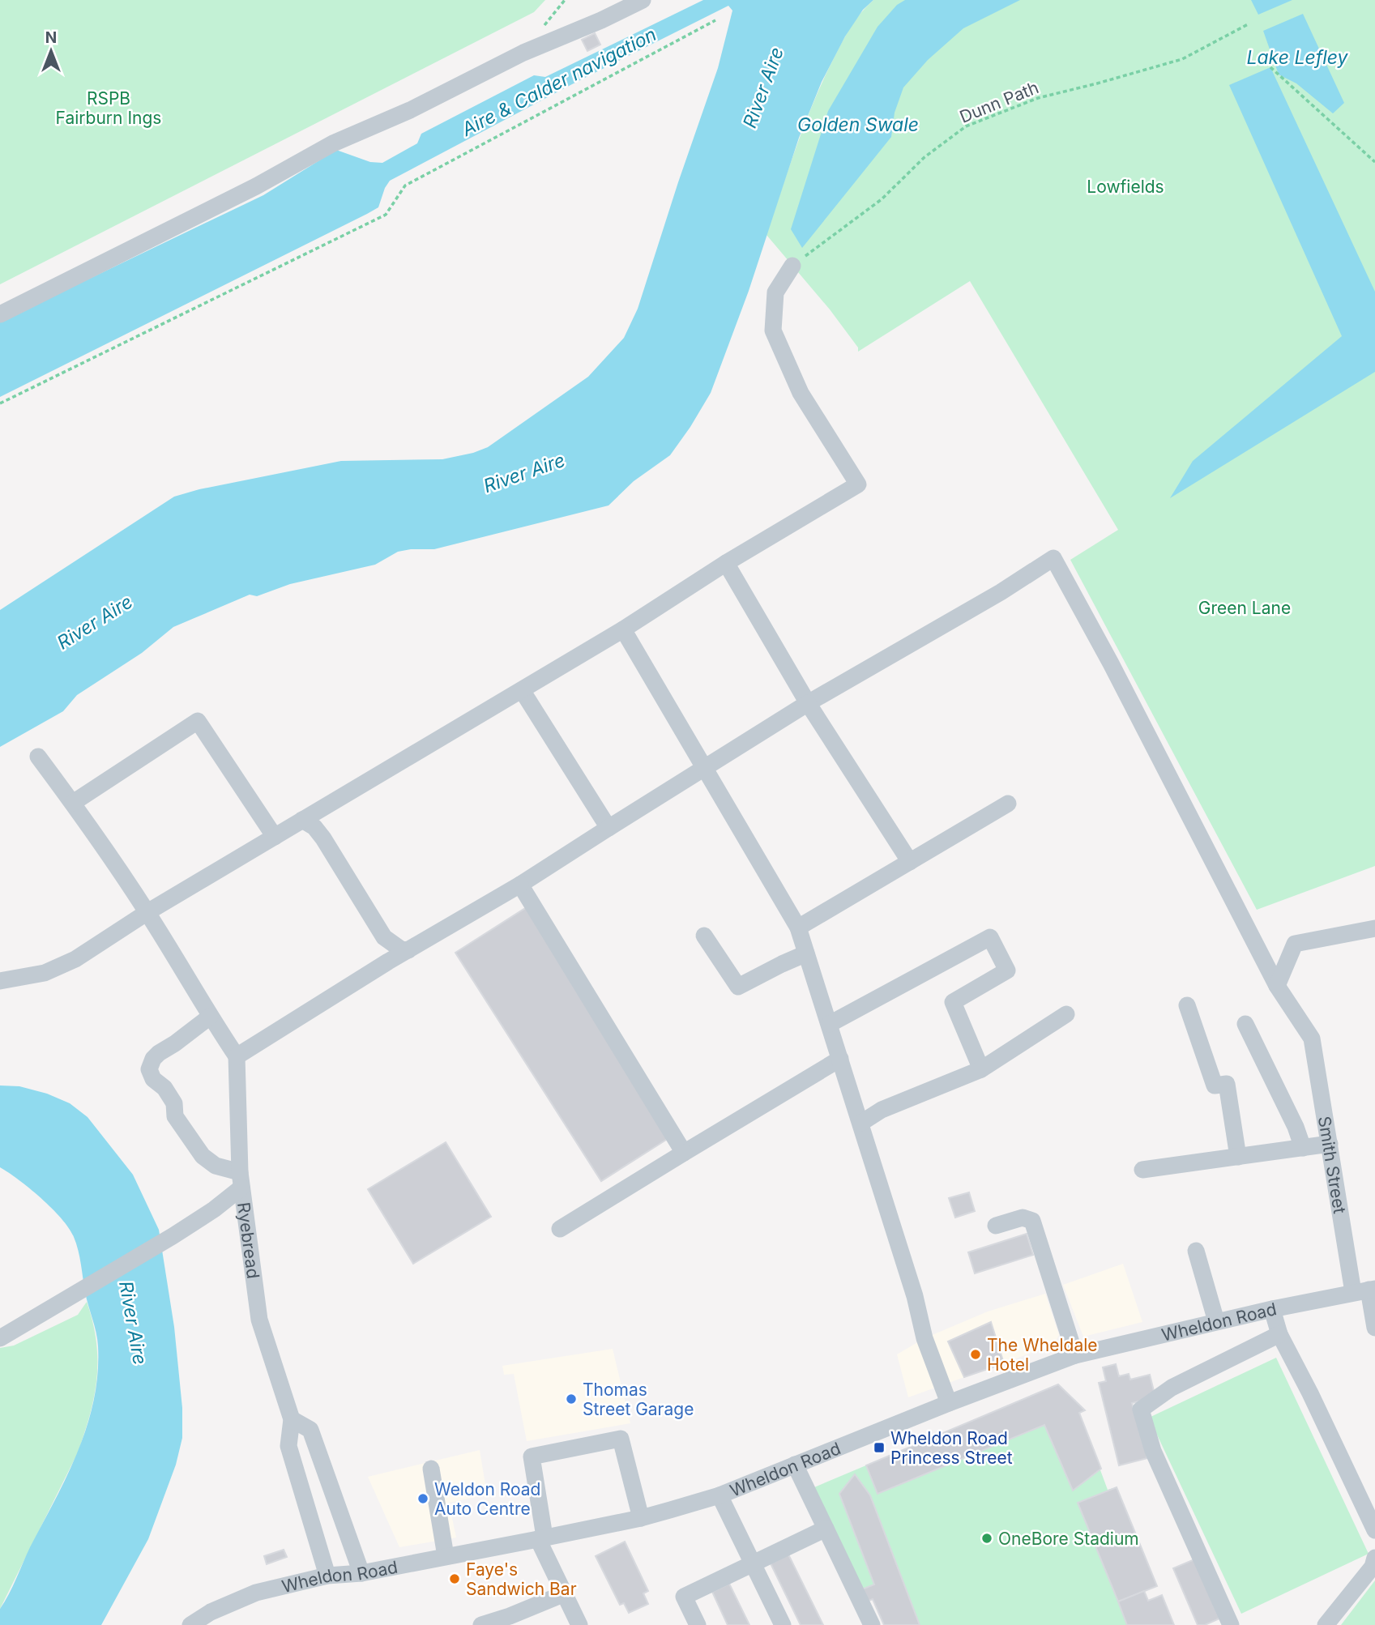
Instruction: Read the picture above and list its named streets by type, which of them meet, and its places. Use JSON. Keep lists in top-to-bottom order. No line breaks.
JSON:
{"streets":{"street":["Smith Street","Ryebread","Wheldon Road"],"path":["Dunn Path"]},"crossings":[["Smith Street","Wheldon Road"],["Ryebread","Wheldon Road"]],"water":["Lake Lefley","Aire & Calder navigation","River Aire","Golden Swale"],"parks":["RSPB Fairburn Ings","Lowfields","Green Lane"],"places":{"other":["The Wheldale Hotel","Thomas Street Garage","Weldon Road Auto Centre","OneBore Stadium","Faye's Sandwich Bar"],"transit":["Wheldon Road Princess Street"]},"north":"top"}
